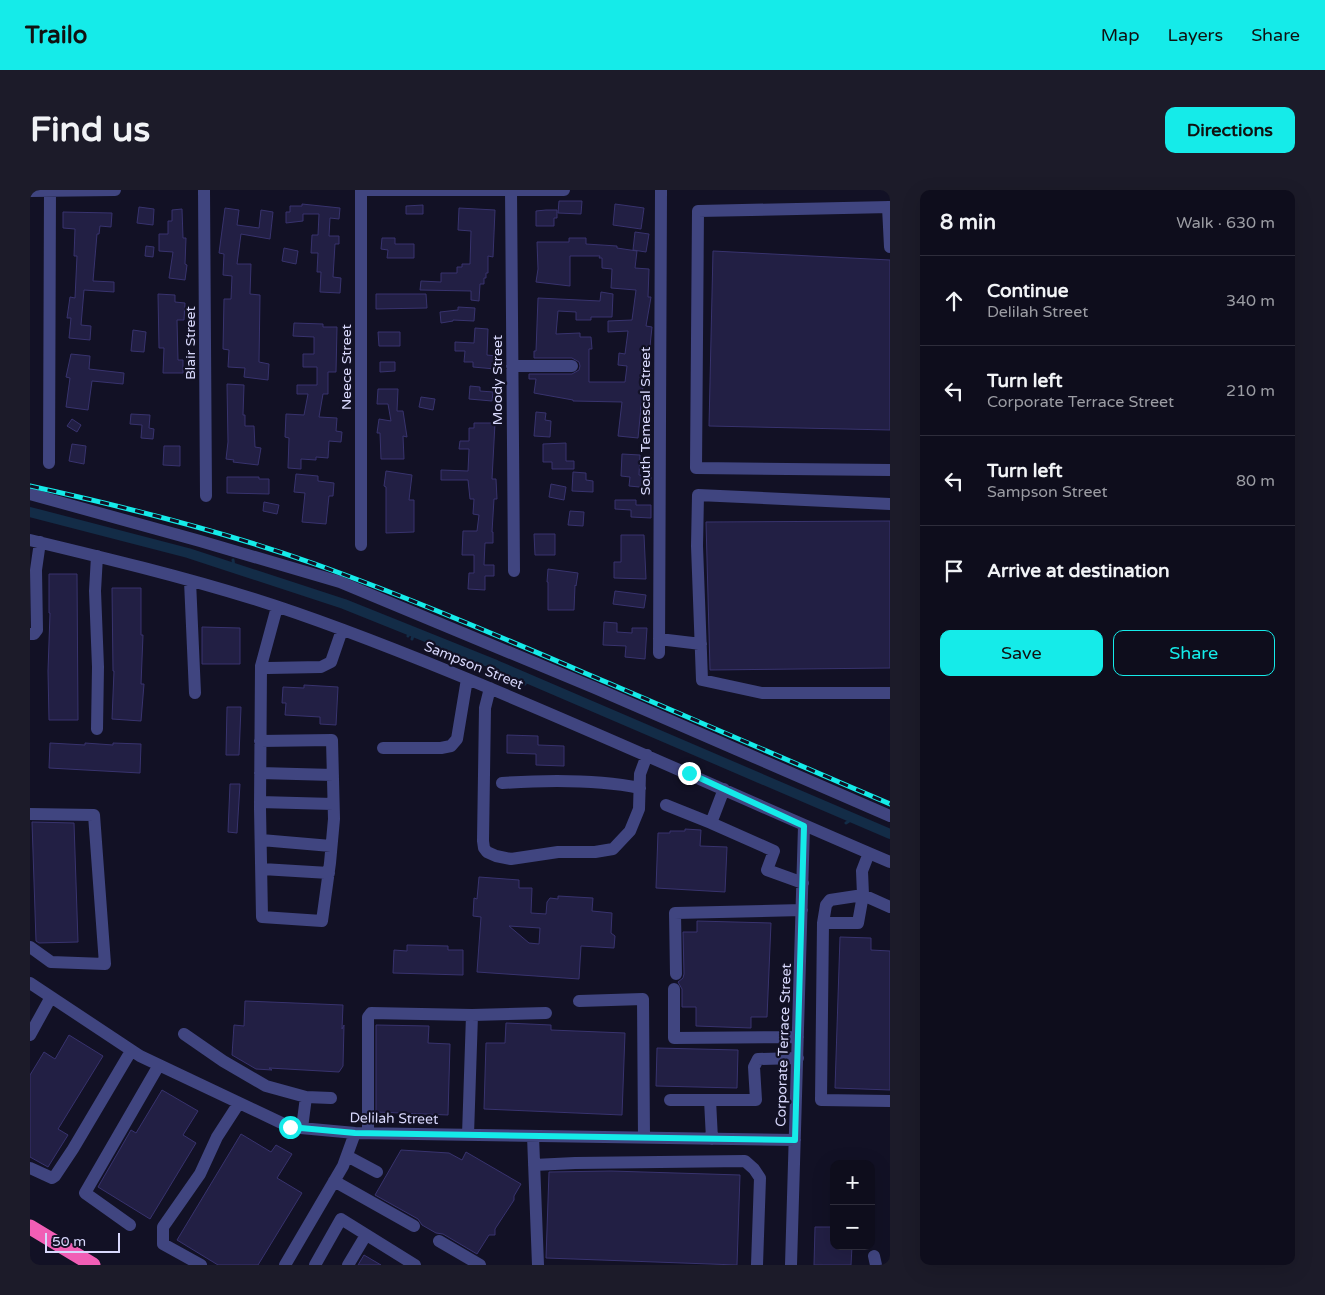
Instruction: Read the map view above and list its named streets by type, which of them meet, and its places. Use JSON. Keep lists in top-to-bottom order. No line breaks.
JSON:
{"streets":{"street":["Blair Street","Neece Street","Moody Street","South Temescal Street","Sampson Street","Corporate Terrace Street","Delilah Street"]},"crossings":[["Sampson Street","Corporate Terrace Street"],["Corporate Terrace Street","Delilah Street"]],"scale_bar":"50 m","page":{"header":"Trailo","nav":["Map","Layers","Share"],"buttons":["Directions",["Save","Share"]],"title":"Find us","heading":["8 min","Walk · 630 m"],"list":[["Continue","Delilah Street","340 m"],["Turn left","Corporate Terrace Street","210 m"],["Turn left","Sampson Street","80 m"],"Arrive at destination"],"map_buttons":["+","−"],"scale":"50 m"}}
